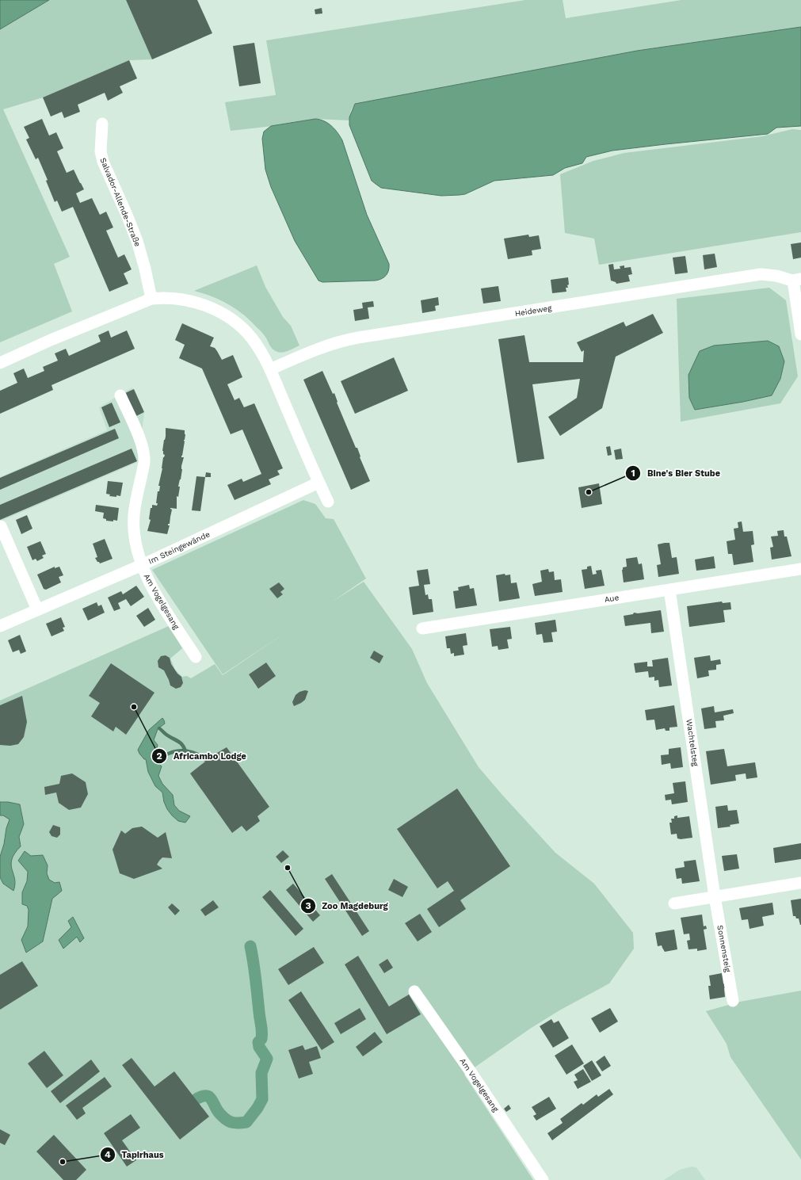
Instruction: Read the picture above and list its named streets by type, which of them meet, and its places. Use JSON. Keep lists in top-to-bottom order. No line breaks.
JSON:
{"streets":{"street":["Salvador-Allende-Straße","Heideweg","Im Steingewände","Aue","Am Vogelgesang","Wachtelsteg","Sonnensteig"]},"crossings":[["Im Steingewände","Am Vogelgesang"],["Aue","Wachtelsteg"],["Wachtelsteg","Sonnensteig"]],"places":["Bine's Bier Stube","Africambo Lodge","Zoo Magdeburg","Tapirhaus"]}
